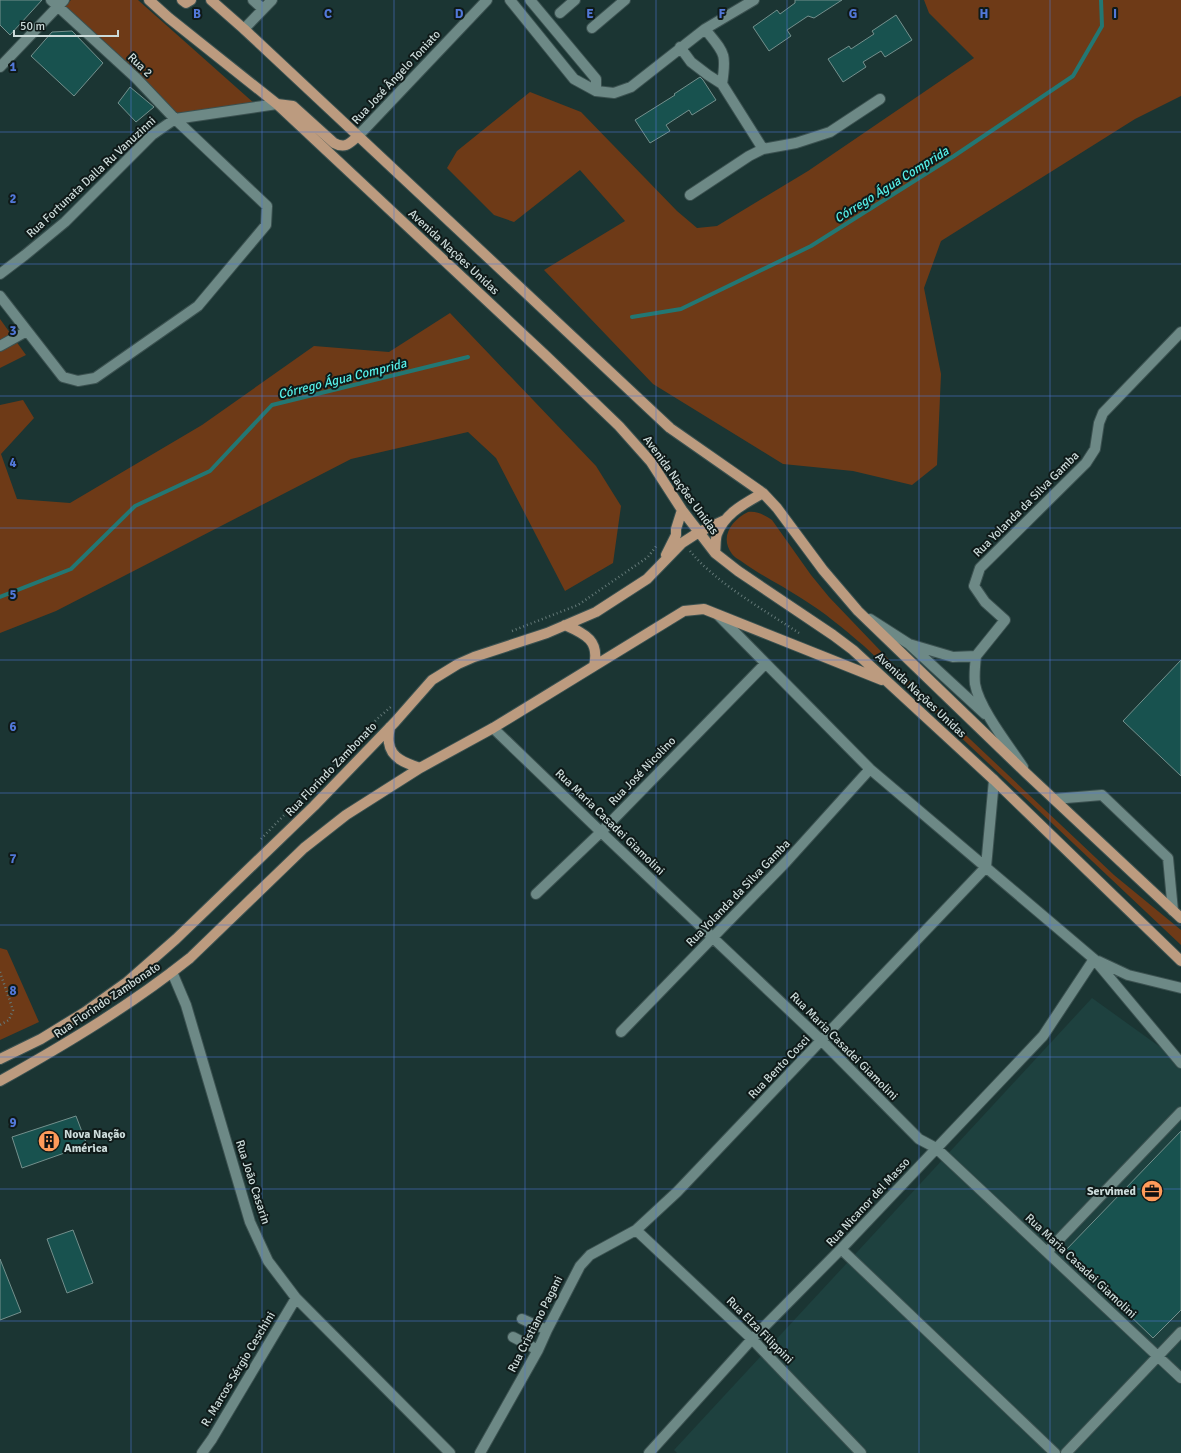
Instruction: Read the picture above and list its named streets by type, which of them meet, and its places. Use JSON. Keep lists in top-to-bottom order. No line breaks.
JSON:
{"streets":{"main road":["Avenida Nações Unidas","Rua Florindo Zambonato"],"street":["Rua 2","Rua José Ângelo Toniato","Rua Fortunata Dalla Ru Vanuzinni","Rua Yolanda da Silva Gamba","Rua José Nicolino","Rua Maria Casadei Giamolini","Rua Bento Cosci","Rua João Casarin","Rua Nicanor del Masso","Rua Cristiano Pagani","Rua Elza Filippini","R. Marcos Sérgio Ceschini"]},"crossings":[["Rua 2","Rua Fortunata Dalla Ru Vanuzinni"],["Rua José Ângelo Toniato","Avenida Nações Unidas"],["Rua Fortunata Dalla Ru Vanuzinni","Avenida Nações Unidas"],["Avenida Nações Unidas","Rua Florindo Zambonato"],["Rua Yolanda da Silva Gamba","Rua Maria Casadei Giamolini"],["Rua Florindo Zambonato","Rua Maria Casadei Giamolini"],["Rua Florindo Zambonato","Rua João Casarin"],["Rua José Nicolino","Rua Maria Casadei Giamolini"],["Rua Maria Casadei Giamolini","Rua Bento Cosci"],["Rua Maria Casadei Giamolini","Rua Nicanor del Masso"],["Rua Bento Cosci","Rua Cristiano Pagani"],["Rua Bento Cosci","Rua Elza Filippini"],["Rua João Casarin","R. Marcos Sérgio Ceschini"],["Rua Nicanor del Masso","Rua Elza Filippini"],["Rua Cristiano Pagani","Rua Elza Filippini"]],"water":["Córrego Água Comprida"],"places":{"building":["Nova Nação América"],"office":["Servimed"]},"scale_bar":"50 m","grid":{"columns":["B","C","D","E","F","G","H","I"],"rows":["1","2","3","4","5","6","7","8","9"]}}
